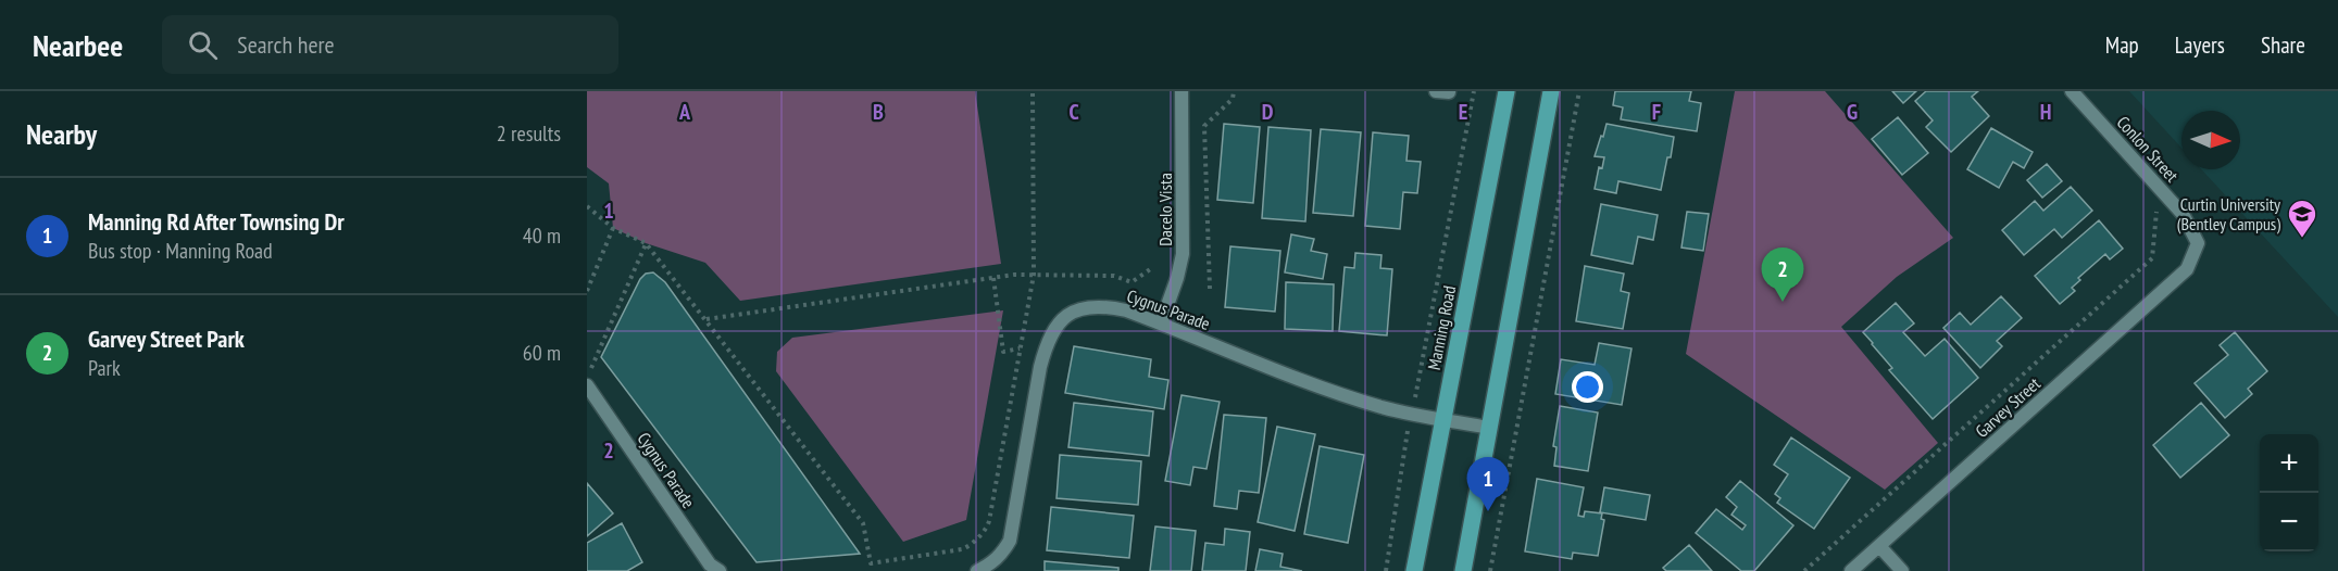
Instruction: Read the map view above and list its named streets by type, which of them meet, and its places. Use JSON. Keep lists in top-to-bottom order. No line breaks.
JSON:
{"streets":{"main road":["Manning Road"],"street":["Conlon Street","Dacelo Vista","Cygnus Parade","Garvey Street"]},"crossings":[["Conlon Street","Garvey Street"],["Dacelo Vista","Cygnus Parade"],["Cygnus Parade","Manning Road"]],"places":{"school or university":["Curtin University (Bentley Campus)"]},"north":"right","page":{"header":"Nearbee","search":"Search here","nav":["Map","Layers","Share"],"heading":["Nearby","2 results"],"list":[{"mark":"1","name":"Manning Rd After Townsing Dr","note":"Bus stop · Manning Road","value":"40 m"},{"mark":"2","name":"Garvey Street Park","note":"Park","value":"60 m"}],"pins":["2","1"],"map_buttons":["+","−"]},"grid":{"columns":["A","B","C","D","E","F","G","H"],"rows":["1","2"]}}
